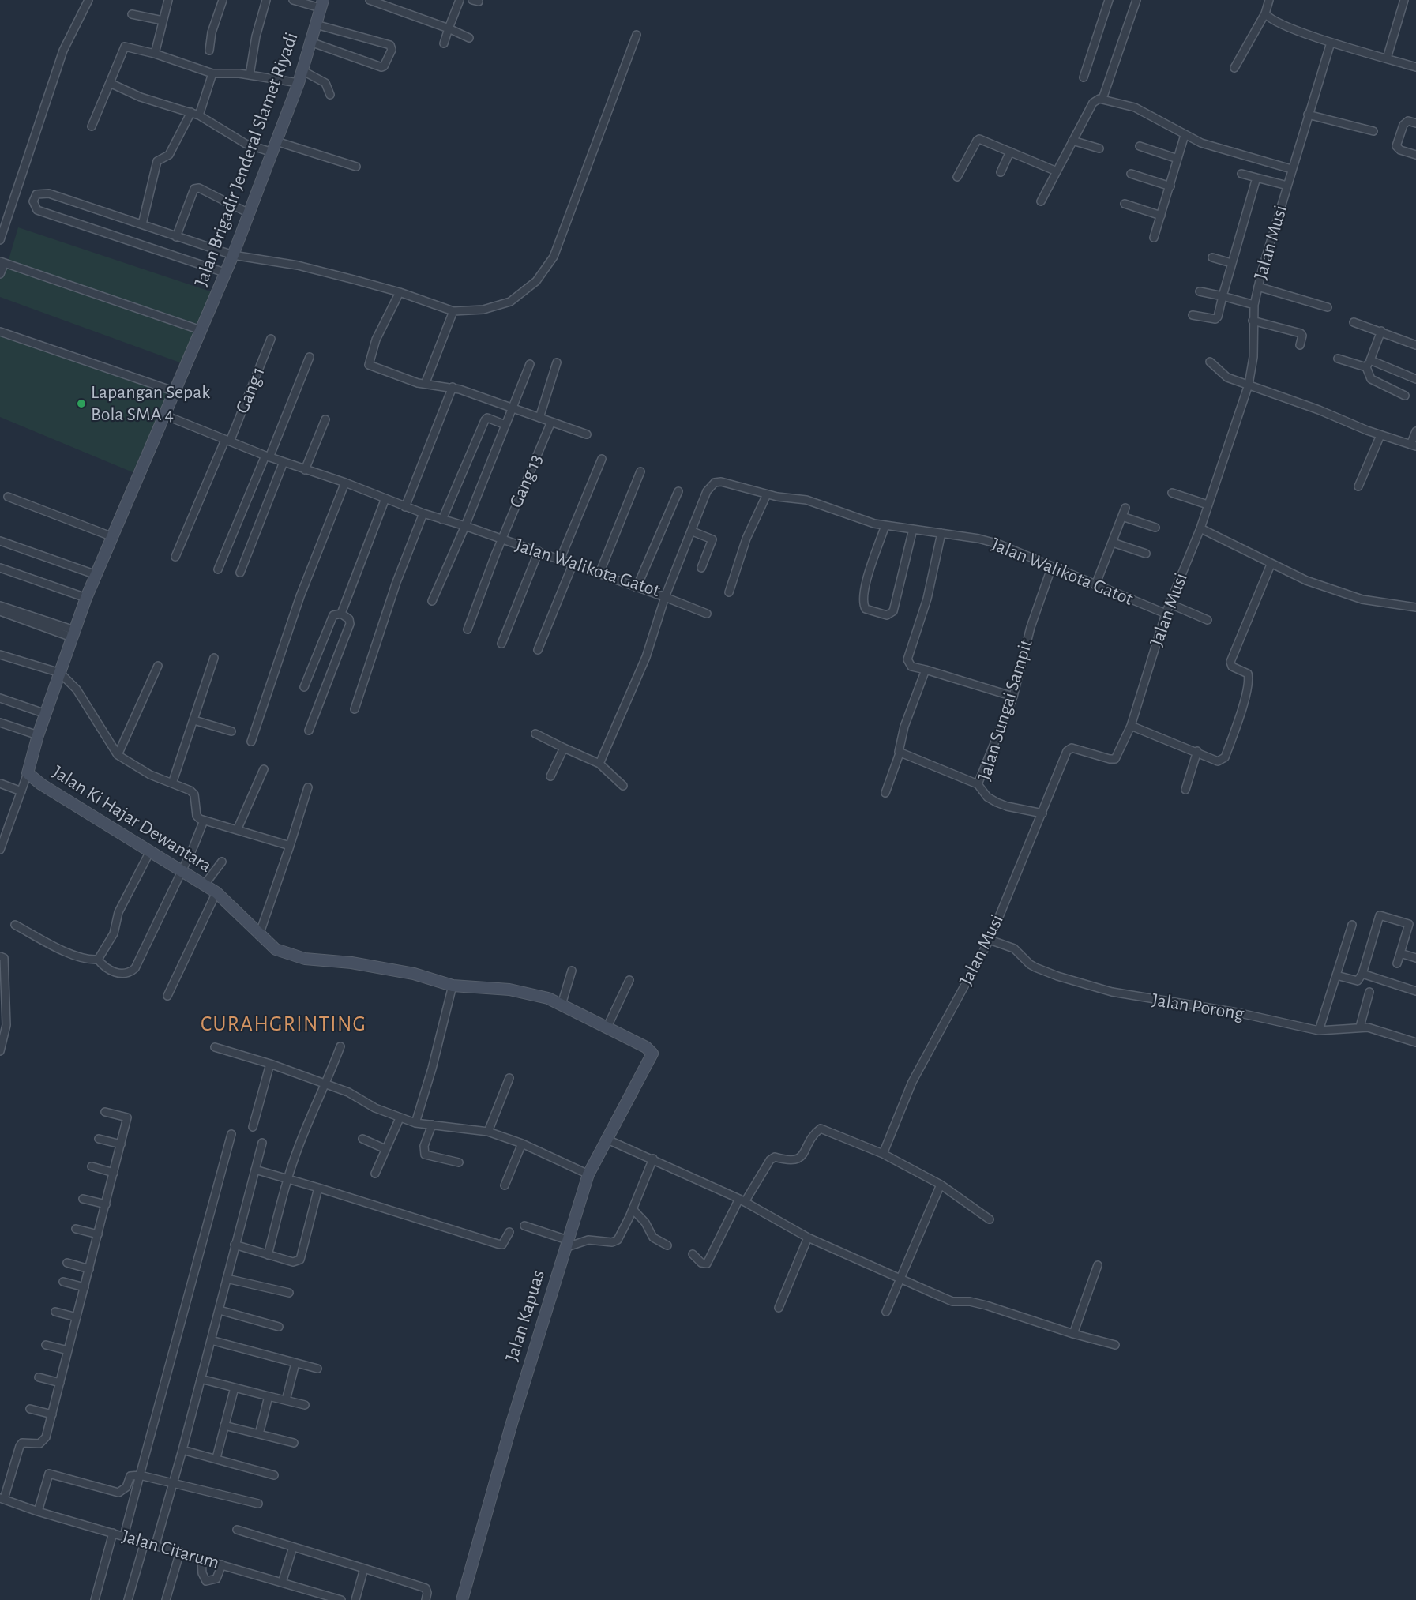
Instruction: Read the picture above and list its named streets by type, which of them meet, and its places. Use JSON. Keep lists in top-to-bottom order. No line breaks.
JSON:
{"streets":{"main road":["Jalan Brigadir Jenderal Slamet Riyadi","Jalan Ki Hajar Dewantara","Jalan Kapuas"],"street":["Jalan Musi","Gang 1","Gang 13","Jalan Walikota Gatot","Jalan Sungai Sampit","Jalan Porong","Jalan Citarum"]},"crossings":[["Jalan Brigadir Jenderal Slamet Riyadi","Jalan Ki Hajar Dewantara"],["Jalan Musi","Jalan Walikota Gatot"],["Jalan Musi","Jalan Sungai Sampit"],["Jalan Musi","Jalan Porong"],["Gang 1","Jalan Walikota Gatot"],["Gang 13","Jalan Walikota Gatot"],["Jalan Walikota Gatot","Jalan Sungai Sampit"],["Jalan Walikota Gatot","Jalan Ki Hajar Dewantara"],["Jalan Ki Hajar Dewantara","Jalan Kapuas"]],"districts":["CURAHGRINTING"],"places":["Lapangan Sepak Bola SMA 4"]}
